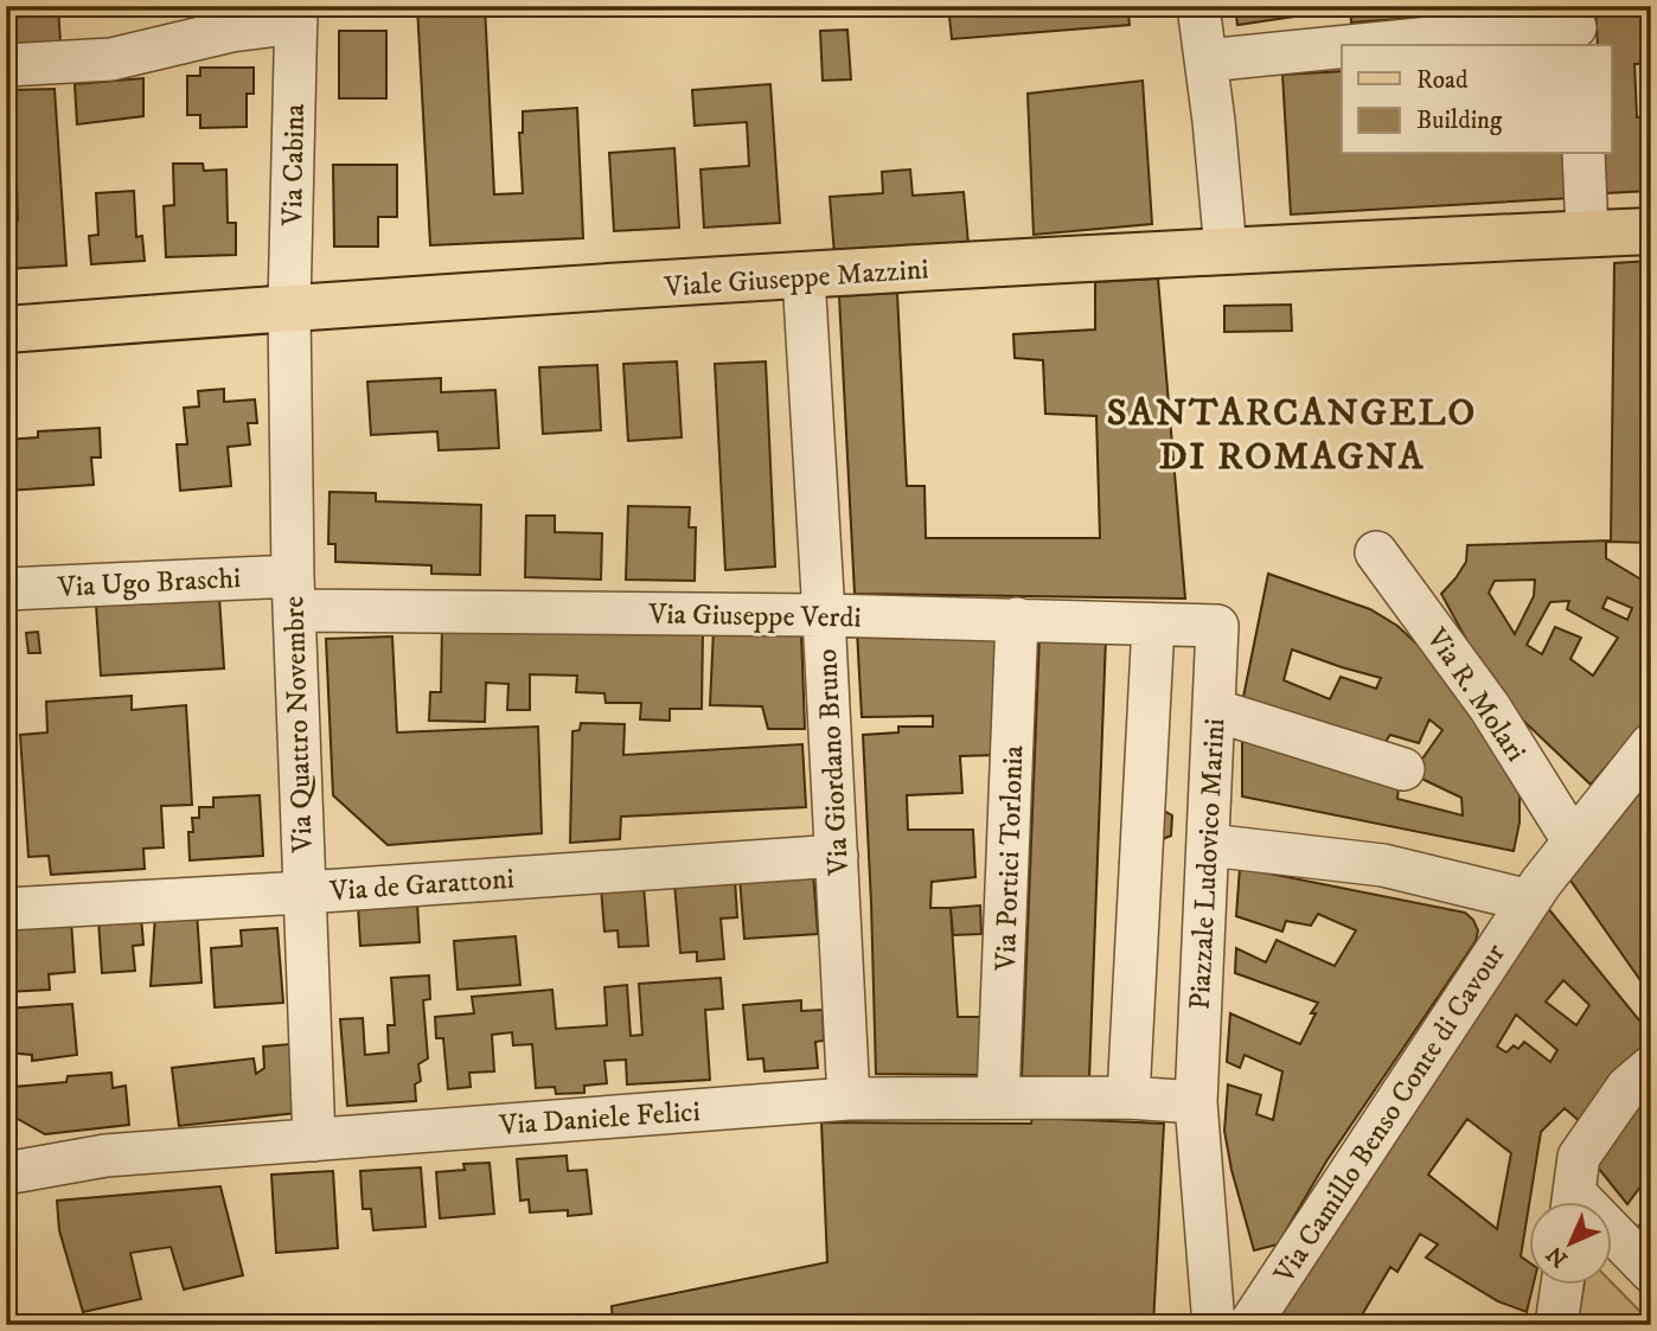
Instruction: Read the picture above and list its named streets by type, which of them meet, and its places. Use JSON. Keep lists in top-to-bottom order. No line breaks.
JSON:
{"streets":{"main road":["Viale Giuseppe Mazzini"],"street":["Via Cabina","Via Ugo Braschi","Via Giuseppe Verdi","Via R. Molari","Via Quattro Novembre","Via Giordano Bruno","Via Portici Torlonia","Piazzale Ludovico Marini","Via de Garattoni","Via Camillo Benso Conte di Cavour","Via Daniele Felici"]},"crossings":[["Via Cabina","Viale Giuseppe Mazzini"],["Via Cabina","Via Quattro Novembre"],["Viale Giuseppe Mazzini","Via Quattro Novembre"],["Viale Giuseppe Mazzini","Via Giordano Bruno"],["Via Ugo Braschi","Via Giuseppe Verdi"],["Via Ugo Braschi","Via Quattro Novembre"],["Via Giuseppe Verdi","Via Quattro Novembre"],["Via Giuseppe Verdi","Via Giordano Bruno"],["Via Giuseppe Verdi","Via Portici Torlonia"],["Via Giuseppe Verdi","Piazzale Ludovico Marini"],["Via R. Molari","Via Camillo Benso Conte di Cavour"],["Via Quattro Novembre","Via de Garattoni"],["Via Quattro Novembre","Via Daniele Felici"],["Via Giordano Bruno","Via de Garattoni"],["Via Giordano Bruno","Via Daniele Felici"],["Via Portici Torlonia","Via Daniele Felici"],["Piazzale Ludovico Marini","Via Daniele Felici"]],"districts":["SANTARCANGELO DI ROMAGNA"],"legend":["Road","Building"],"north":"bottom left"}
